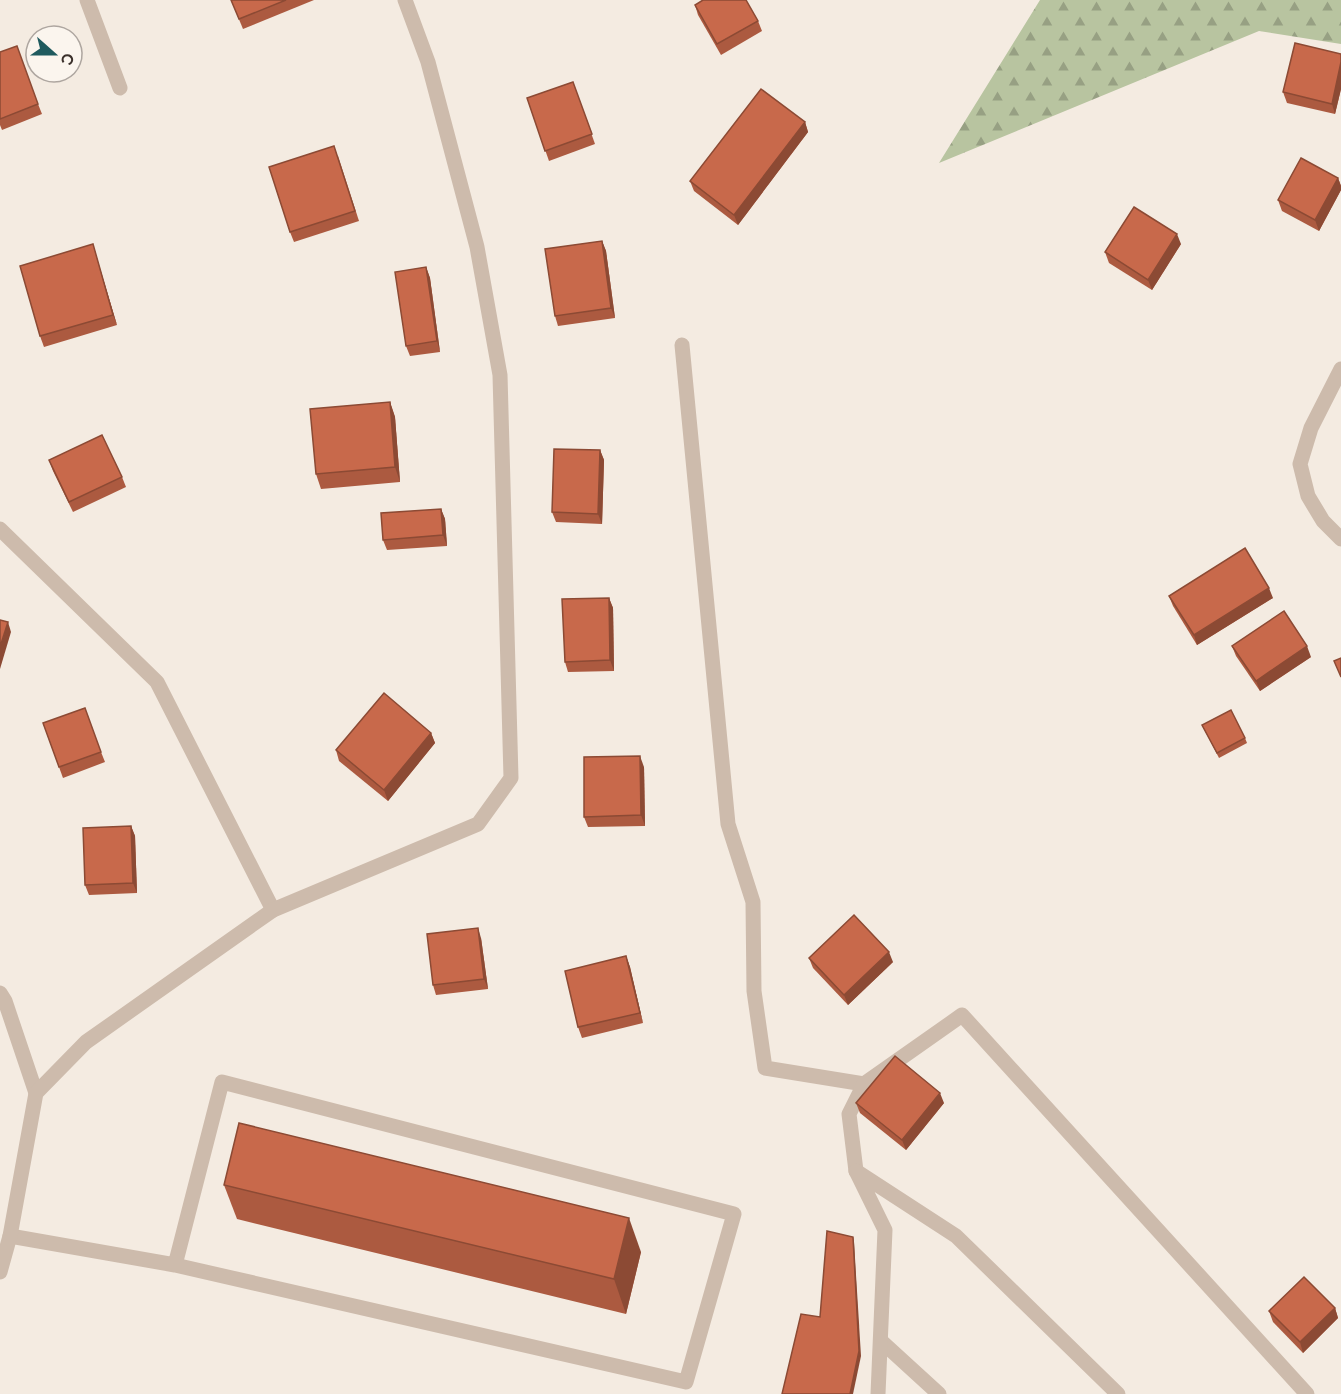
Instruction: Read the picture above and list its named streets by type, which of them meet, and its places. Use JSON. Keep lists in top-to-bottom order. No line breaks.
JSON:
{"north":"right"}
